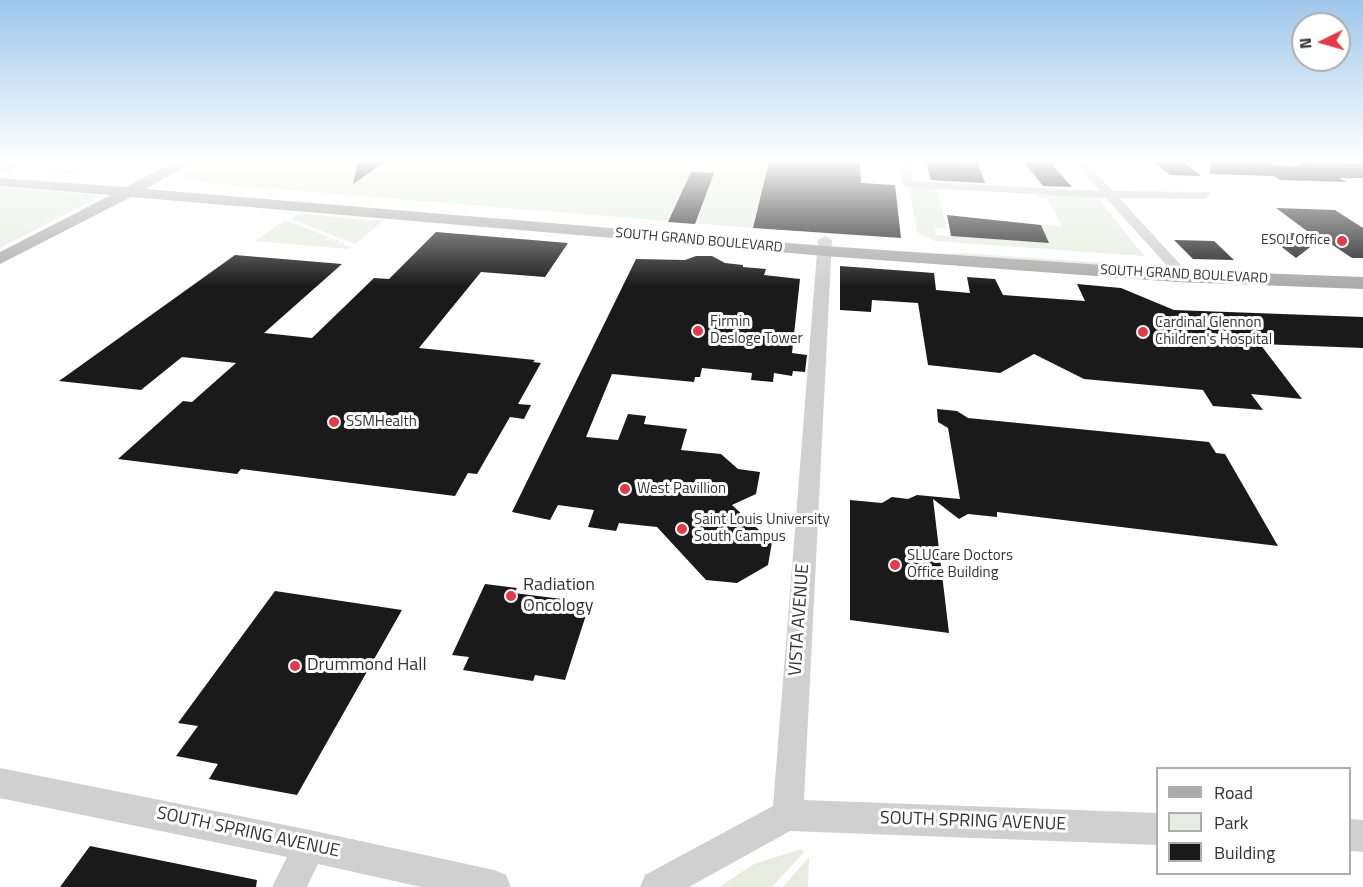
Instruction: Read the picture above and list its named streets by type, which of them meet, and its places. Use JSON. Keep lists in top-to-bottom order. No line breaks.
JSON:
{"streets":{"main road":["SOUTH GRAND BOULEVARD"],"street":["VISTA AVENUE","SOUTH SPRING AVENUE"]},"crossings":[["SOUTH GRAND BOULEVARD","VISTA AVENUE"],["VISTA AVENUE","SOUTH SPRING AVENUE"]],"places":["ESOL Office","Firmin Desloge Tower","Cardinal Glennon Children's Hospital","SSMHealth","West Pavillion","Saint Louis University South Campus","SLUCare Doctors Office Building","Radiation Oncology","Drummond Hall"],"legend":["Road","Park","Building"],"north":"left"}
